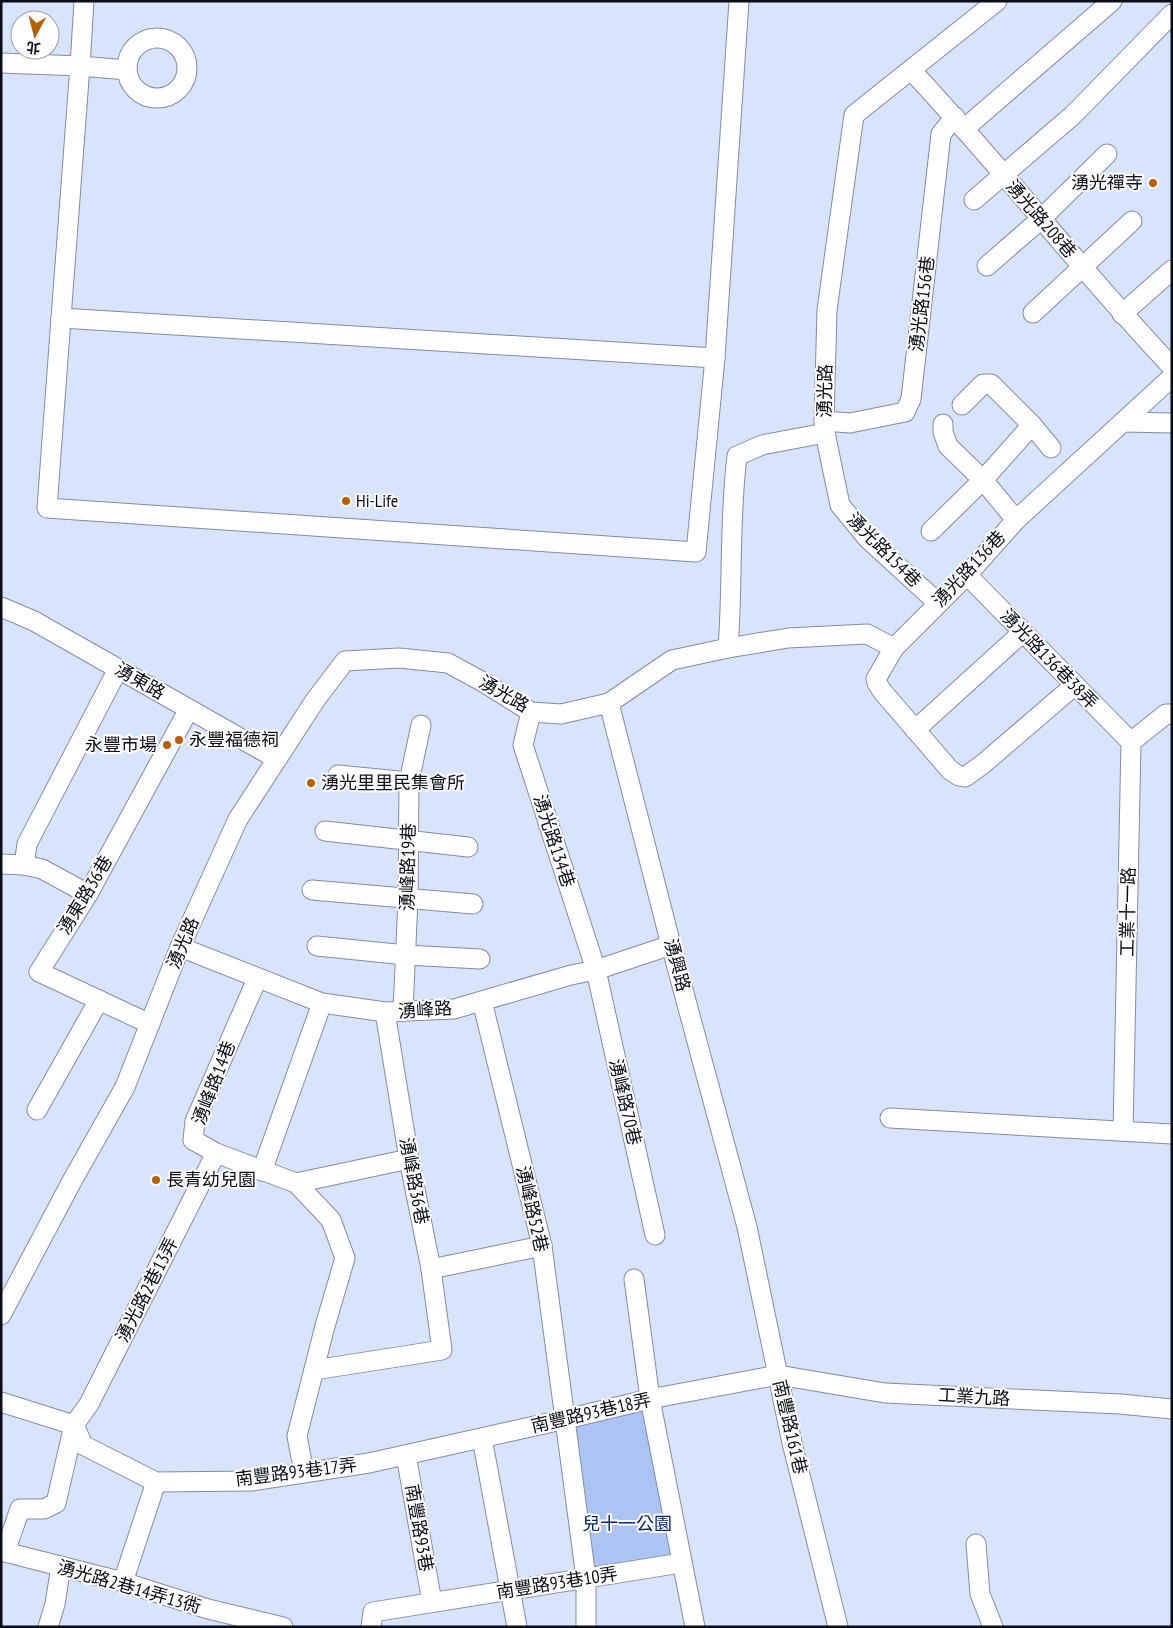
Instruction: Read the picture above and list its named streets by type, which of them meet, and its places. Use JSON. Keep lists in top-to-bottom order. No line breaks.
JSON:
{"streets":{"street":["湧光路208巷","湧光路156巷","湧光路","湧光路154巷","湧光路136巷","湧光路136巷38弄","湧東路","湧光路134巷","湧峰路19巷","湧東路36巷","工業十一路","湧興路","湧峰路","湧峰路14巷","湧峰路70巷","湧峰路36巷","湧峰路52巷","湧光路2巷13弄","工業九路","南豐路93巷18弄","南豐路161巷","南豐路93巷17弄","南豐路93巷","南豐路93巷10弄","湧光路2巷14弄13衖"]},"crossings":[["湧光路208巷","湧光路156巷"],["湧光路208巷","湧光路"],["湧光路156巷","湧光路"],["湧光路156巷","湧光路154巷"],["湧光路","湧光路154巷"],["湧光路","湧東路"],["湧光路","湧光路134巷"],["湧光路","湧東路36巷"],["湧光路","湧興路"],["湧光路","湧峰路"],["湧光路154巷","湧光路136巷"],["湧光路136巷","湧光路136巷38弄"],["湧光路136巷38弄","工業十一路"],["湧東路","湧東路36巷"],["湧光路134巷","湧峰路"],["湧光路134巷","湧峰路70巷"],["湧峰路19巷","湧峰路"],["湧峰路19巷","湧峰路36巷"],["湧興路","湧峰路"],["湧興路","南豐路161巷"],["湧峰路","湧峰路14巷"],["湧峰路","湧峰路70巷"],["湧峰路","湧峰路36巷"],["湧峰路","湧峰路52巷"],["湧峰路14巷","湧光路2巷13弄"],["湧峰路52巷","南豐路93巷18弄"],["湧峰路52巷","南豐路93巷10弄"],["湧光路2巷13弄","湧光路2巷14弄13衖"],["工業九路","南豐路93巷18弄"],["工業九路","南豐路161巷"],["南豐路93巷18弄","南豐路161巷"],["南豐路93巷18弄","南豐路93巷17弄"],["南豐路93巷18弄","南豐路93巷"],["南豐路93巷17弄","南豐路93巷"],["南豐路93巷","南豐路93巷10弄"]],"parks":["兒十一公園"],"places":["湧光禪寺","Hi-Life","永豐福德祠","永豐市場","湧光里里民集會所","長青幼兒園"],"north":"bottom"}
